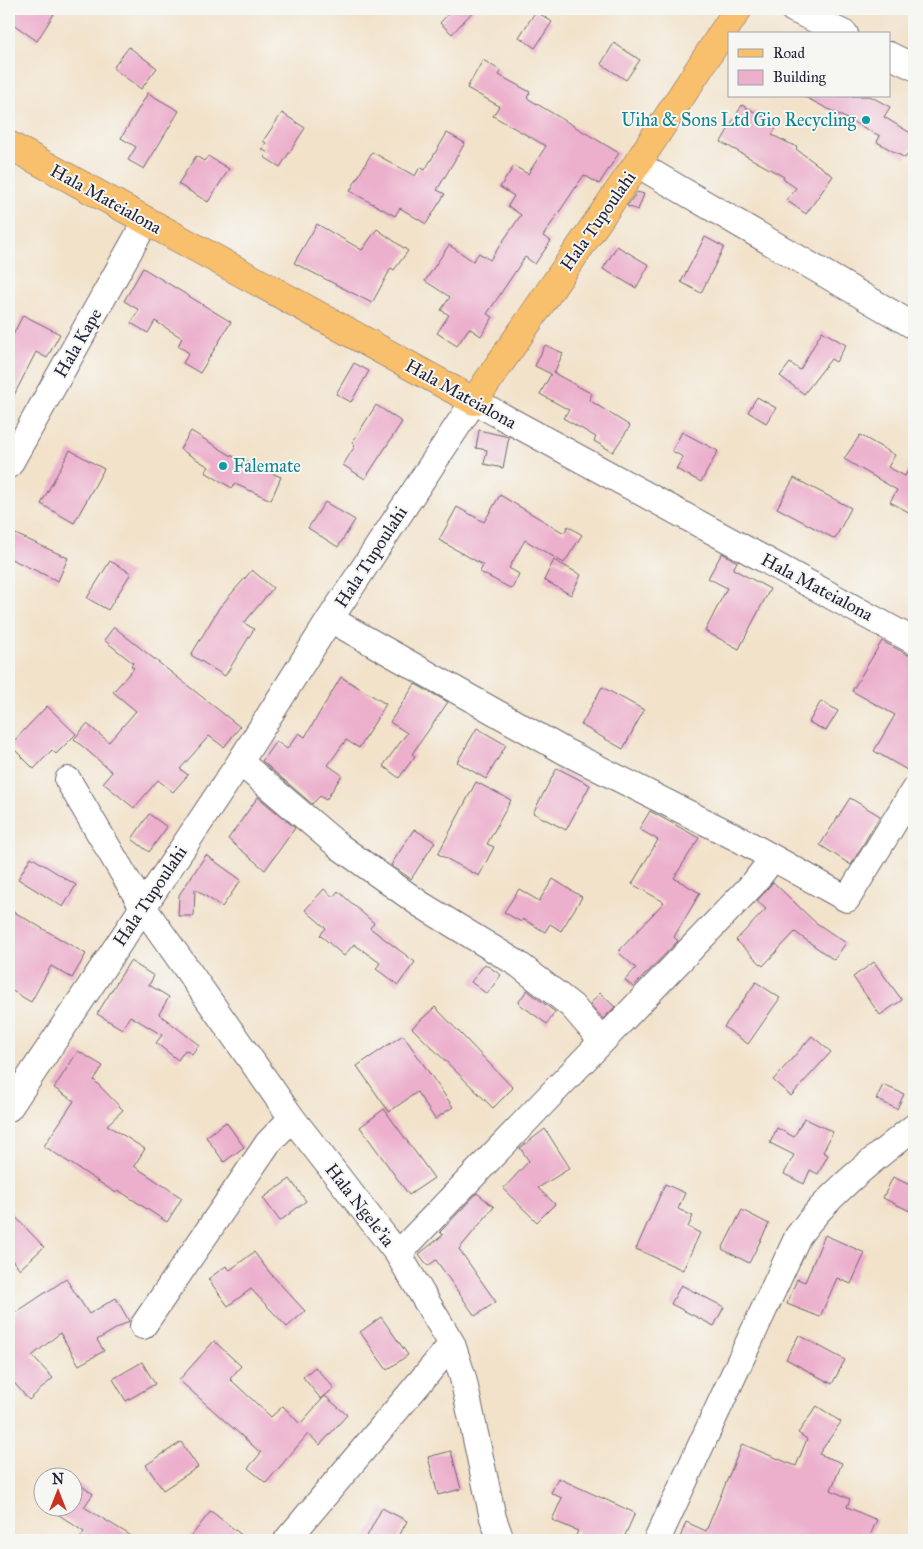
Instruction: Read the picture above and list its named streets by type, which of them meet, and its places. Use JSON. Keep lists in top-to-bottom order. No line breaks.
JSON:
{"streets":{"main road":["Hala Mateialona","Hala Tupoulahi"],"street":["Hala Kape","Hala Ngele'ia"]},"crossings":[["Hala Mateialona","Hala Tupoulahi"],["Hala Mateialona","Hala Kape"],["Hala Tupoulahi","Hala Ngele'ia"]],"places":["Uiha & Sons Ltd Gio Recycling","Falemate"],"legend":["Road","Building"],"north":"top"}
